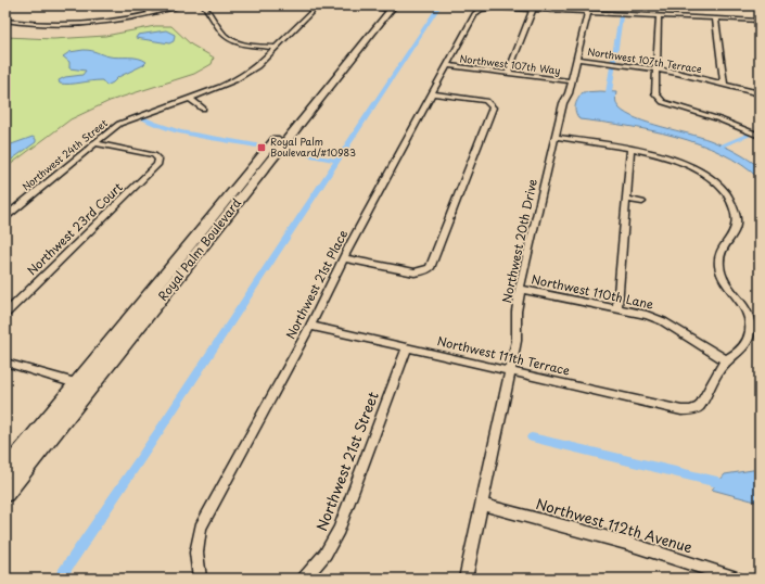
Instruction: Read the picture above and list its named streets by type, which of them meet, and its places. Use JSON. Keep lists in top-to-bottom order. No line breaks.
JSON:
{"streets":{"main road":["Royal Palm Boulevard"],"street":["Northwest 107th Terrace","Northwest 107th Way","Northwest 24th Street","Northwest 23rd Court","Northwest 20th Drive","Northwest 21st Place","Northwest 110th Lane","Northwest 111th Terrace","Northwest 21st Street","Northwest 112th Avenue"]},"crossings":[["Northwest 107th Terrace","Northwest 20th Drive"],["Northwest 107th Way","Northwest 20th Drive"],["Northwest 107th Way","Northwest 21st Place"],["Northwest 24th Street","Northwest 23rd Court"],["Northwest 20th Drive","Northwest 110th Lane"],["Northwest 20th Drive","Northwest 111th Terrace"],["Northwest 20th Drive","Northwest 112th Avenue"],["Northwest 21st Place","Northwest 111th Terrace"],["Northwest 110th Lane","Northwest 111th Terrace"],["Northwest 111th Terrace","Northwest 21st Street"]],"places":{"transit":["Royal Palm Boulevard/#10983"]}}
